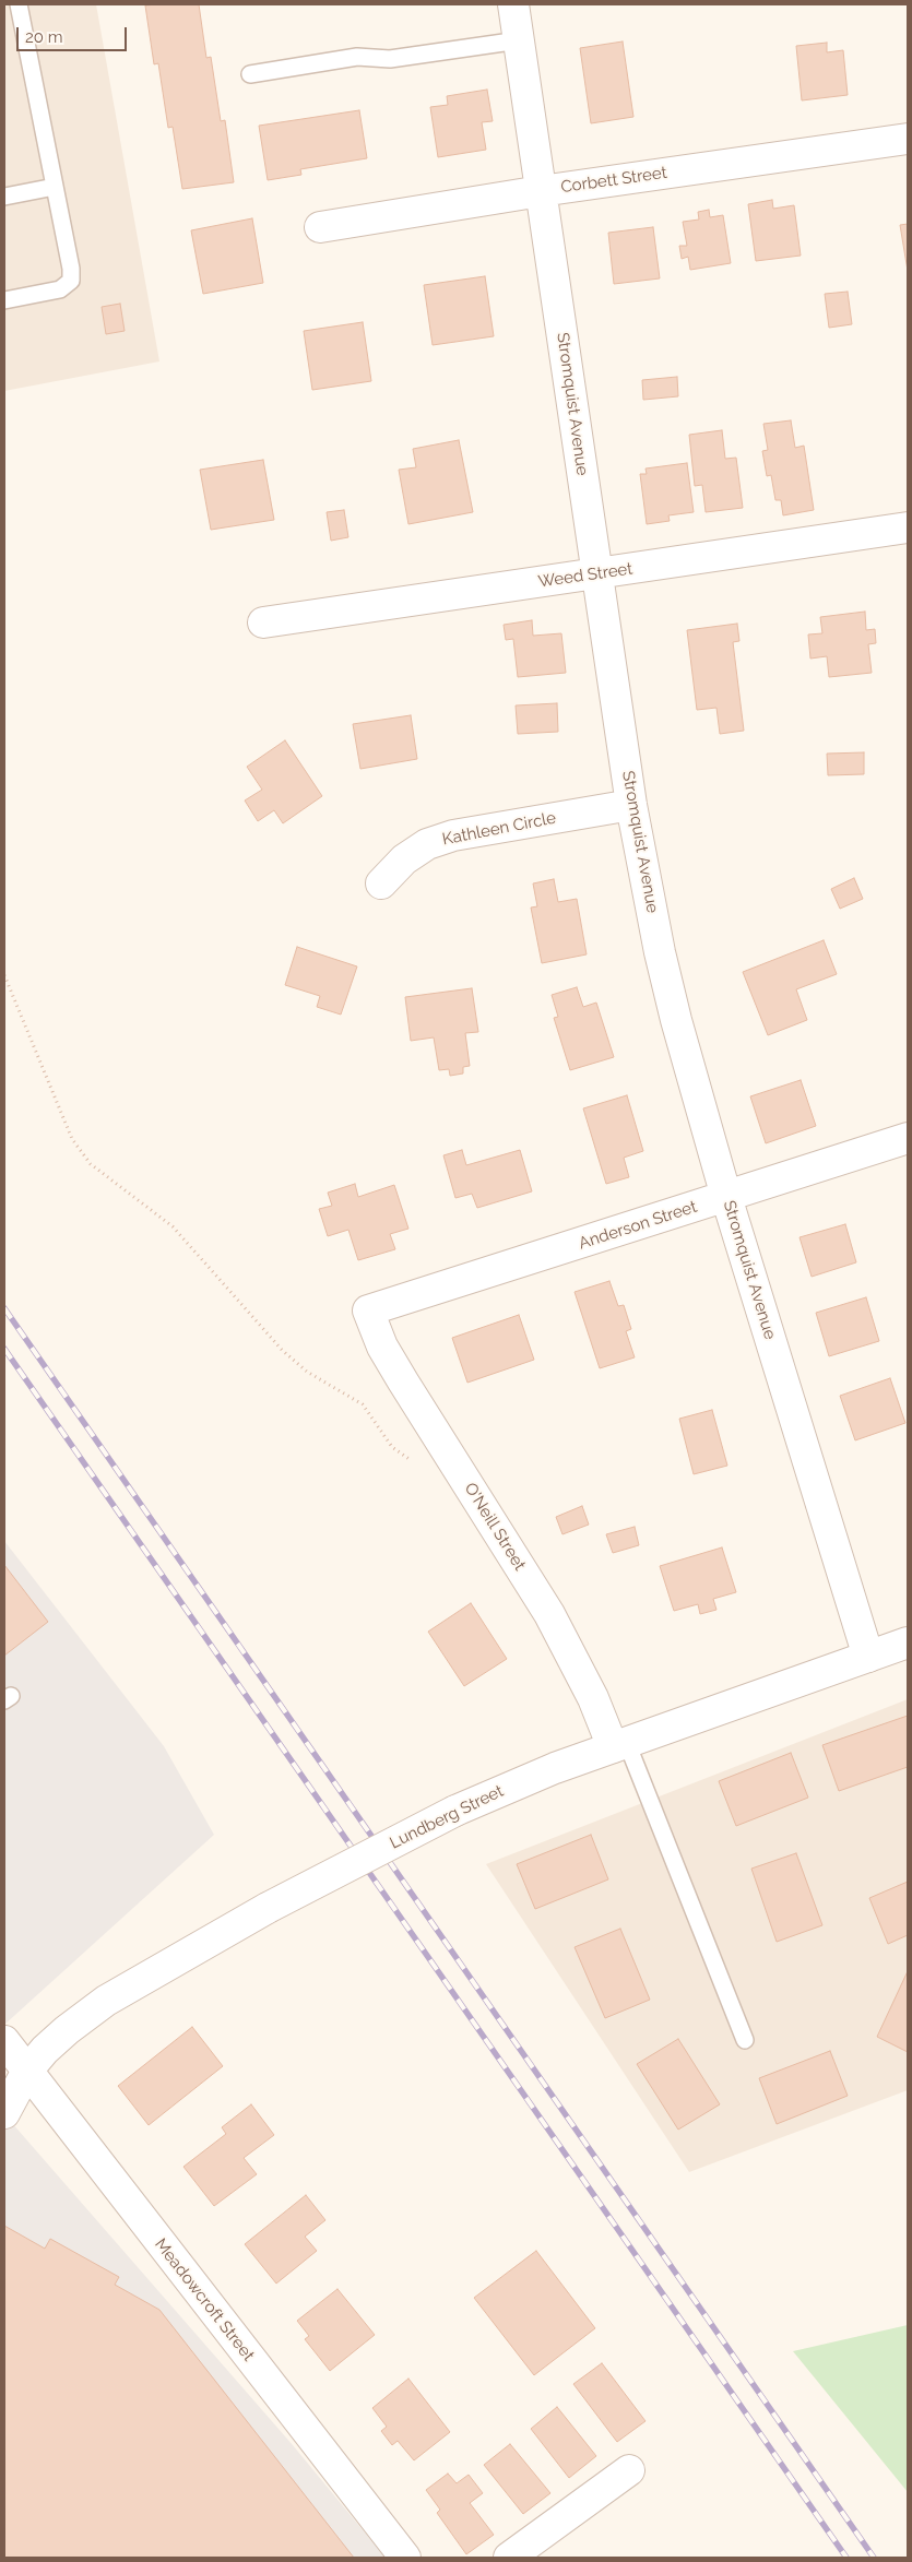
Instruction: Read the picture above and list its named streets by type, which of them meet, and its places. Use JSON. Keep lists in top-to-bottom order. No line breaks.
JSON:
{"streets":{"street":["Corbett Street","Stromquist Avenue","Weed Street","Kathleen Circle","Anderson Street","O'Neill Street","Lundberg Street","Meadowcroft Street"]},"crossings":[["Corbett Street","Stromquist Avenue"],["Stromquist Avenue","Weed Street"],["Stromquist Avenue","Kathleen Circle"],["Stromquist Avenue","Anderson Street"],["Stromquist Avenue","Lundberg Street"],["Anderson Street","O'Neill Street"],["O'Neill Street","Lundberg Street"],["Lundberg Street","Meadowcroft Street"]],"scale_bar":"20 m"}
